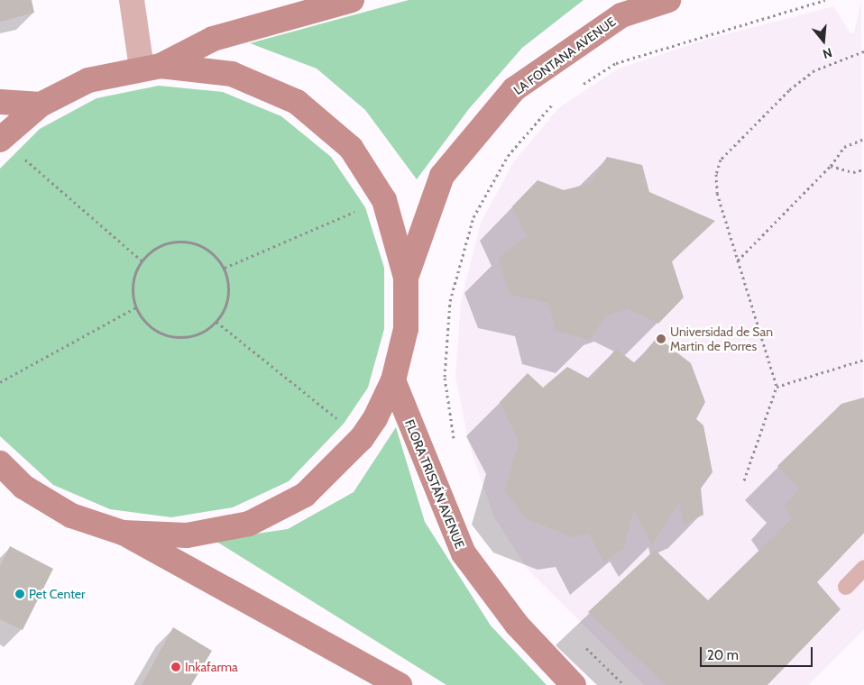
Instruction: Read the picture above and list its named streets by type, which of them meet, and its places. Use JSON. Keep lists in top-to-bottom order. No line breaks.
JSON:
{"streets":{"main road":["LA FONTANA AVENUE","FLORA TRISTÁN AVENUE"]},"places":["Universidad de San Martin de Porres","Pet Center","Inkafarma"],"scale_bar":"20 m","north":"bottom"}
